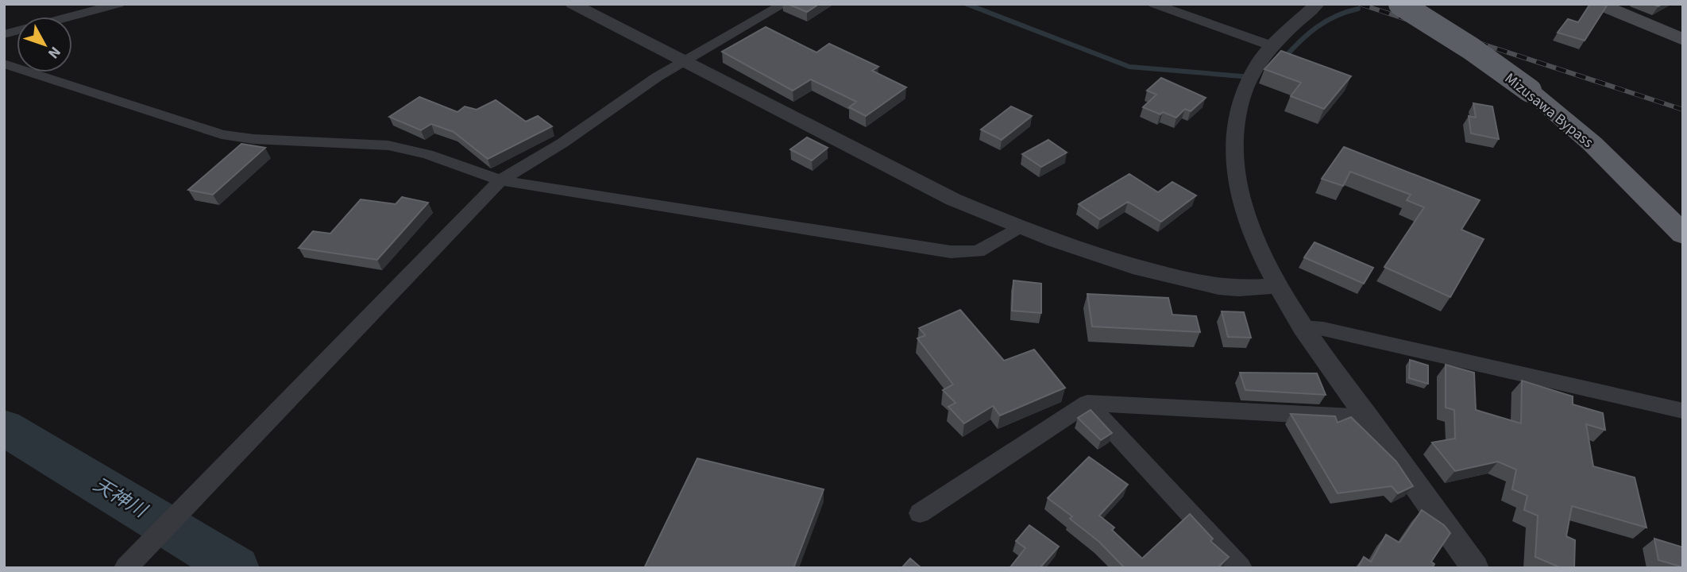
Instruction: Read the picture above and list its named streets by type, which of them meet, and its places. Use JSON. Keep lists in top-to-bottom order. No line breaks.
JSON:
{"streets":{"highway":["Mizusawa Bypass"]},"water":["天神川"],"north":"bottom right"}
